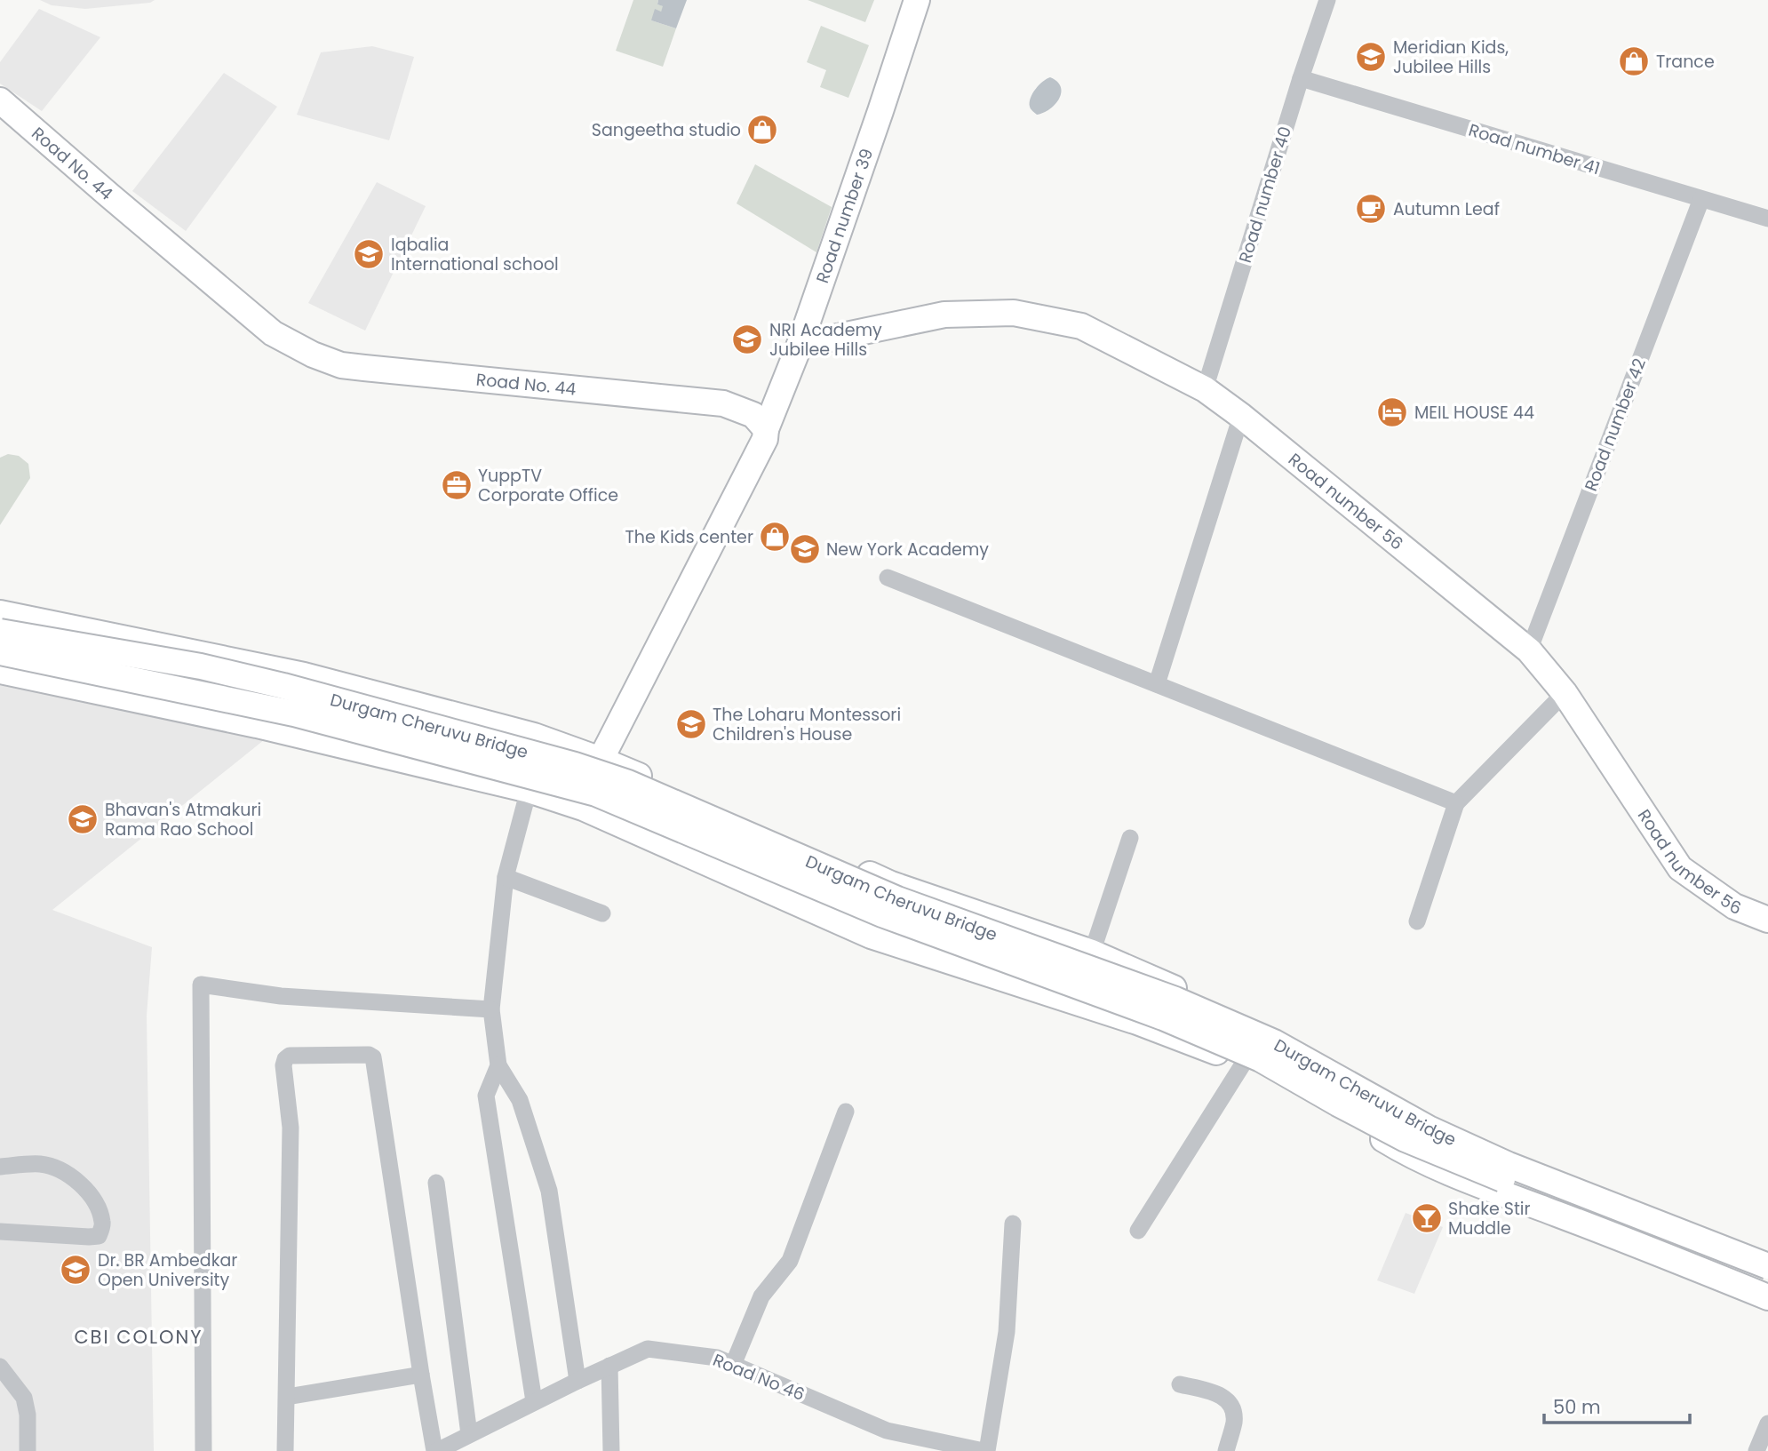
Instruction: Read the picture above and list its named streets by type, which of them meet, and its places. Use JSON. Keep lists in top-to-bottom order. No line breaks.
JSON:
{"streets":{"main road":["Road No. 44","Road number 39","Road number 56","Durgam Cheruvu Bridge"],"street":["Road number 41","Road number 40","Road number 42","Road No 46"]},"crossings":[["Road number 41","Road number 40"],["Road number 41","Road number 42"],["Road No. 44","Road number 39"],["Road number 40","Road number 56"],["Road number 39","Road number 56"],["Road number 42","Road number 56"]],"districts":["CBI COLONY"],"places":{"school or university":["Meridian Kids, Jubilee Hills","Iqbalia International school","NRI Academy Jubilee Hills","New York Academy","The Loharu Montessori Children's House","Bhavan's Atmakuri Rama Rao School","Dr. BR Ambedkar Open University"],"shop":["Trance","Sangeetha studio","The Kids center"],"cafe":["Autumn Leaf"],"hotel":["MEIL HOUSE 44"],"office":["YuppTV Corporate Office"],"bar":["Shake Stir Muddle"]},"scale_bar":"50 m"}
